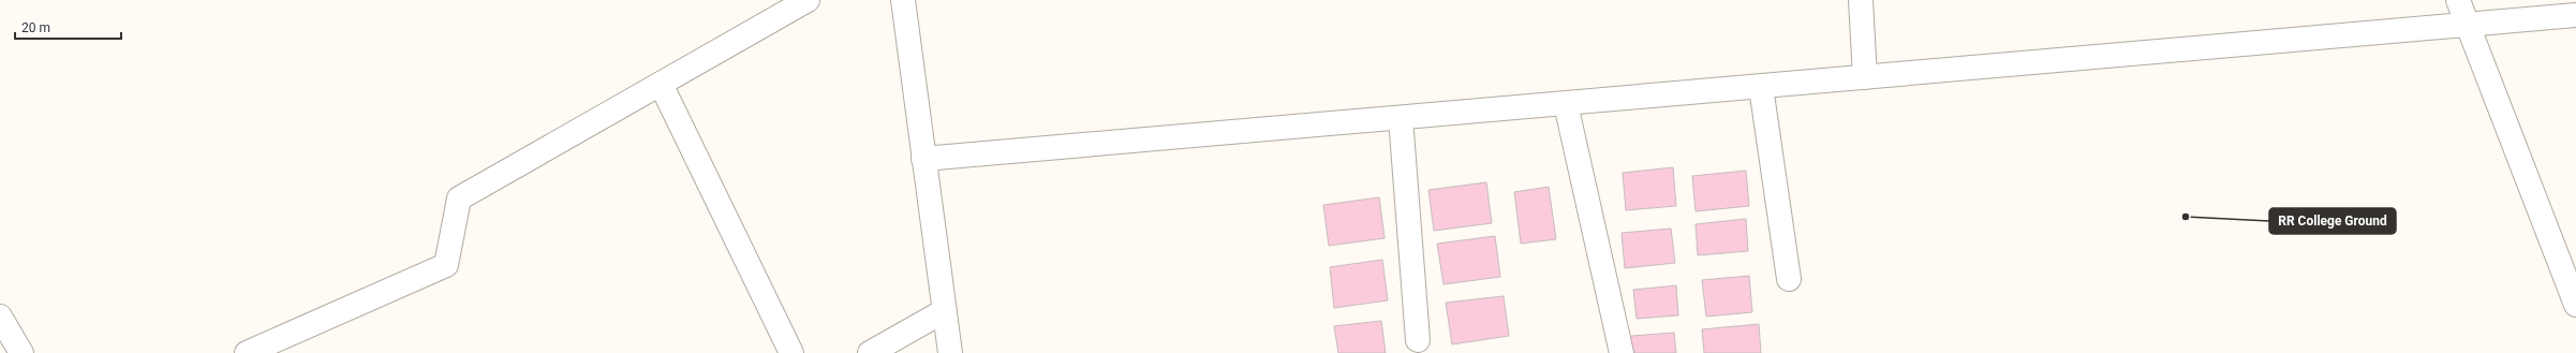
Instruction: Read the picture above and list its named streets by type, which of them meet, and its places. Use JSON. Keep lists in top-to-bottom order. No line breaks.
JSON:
{"places":["RR College Ground"],"scale_bar":"20 m"}
